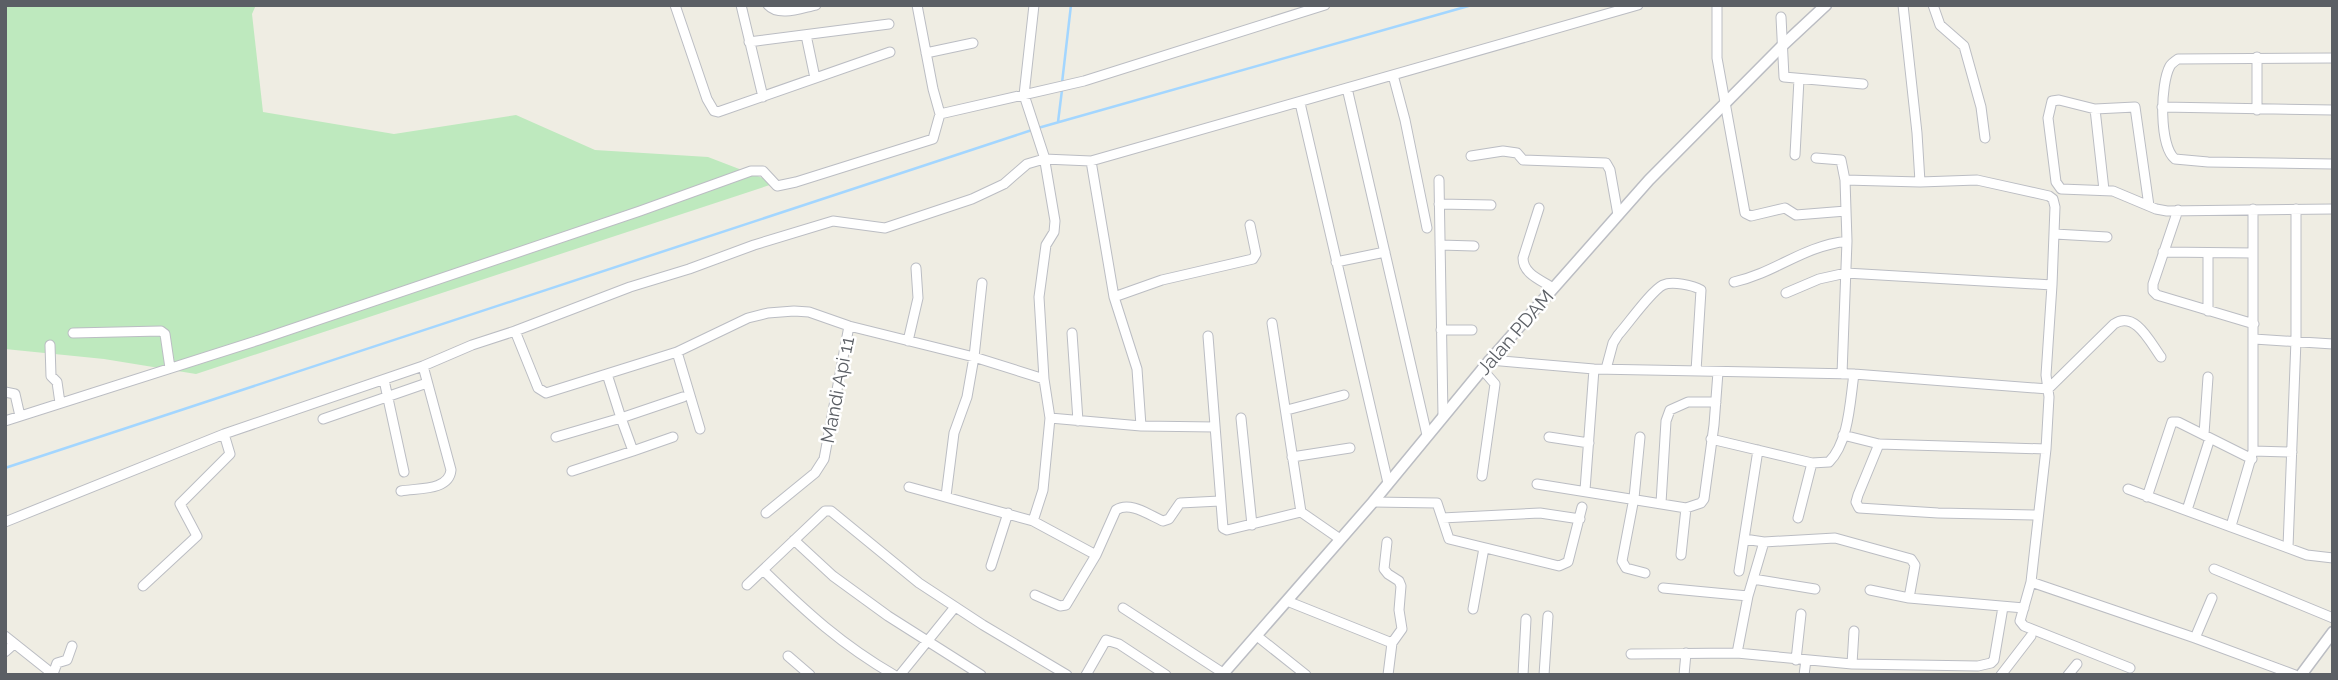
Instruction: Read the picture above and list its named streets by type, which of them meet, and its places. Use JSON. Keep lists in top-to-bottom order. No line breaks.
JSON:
{"streets":{"street":["Jalan PDAM","Mandi Api 11"]}}
